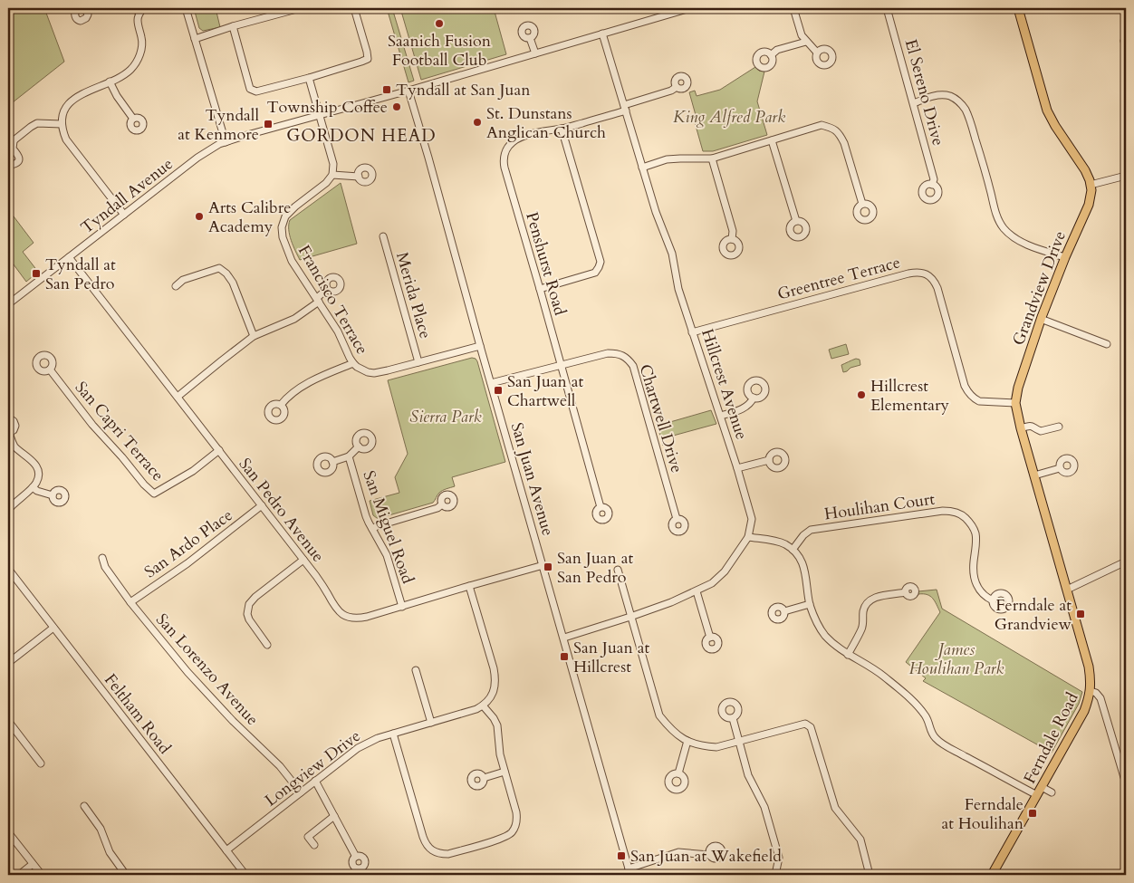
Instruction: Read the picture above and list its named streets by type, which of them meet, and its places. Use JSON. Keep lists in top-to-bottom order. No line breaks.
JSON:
{"streets":{"main road":["Grandview Drive","Ferndale Road"],"street":["El Sereno Drive","Tyndall Avenue","Penshurst Road","Greentree Terrace","Merida Place","Francisco Terrace","Hillcrest Avenue","Chartwell Drive","San Capri Terrace","San Juan Avenue","Houlihan Court","San Pedro Avenue","San Miguel Road","San Ardo Place","San Lorenzo Avenue","Feltham Road","Longview Drive"]},"crossings":[["Tyndall Avenue","Hillcrest Avenue"],["Tyndall Avenue","San Juan Avenue"],["Tyndall Avenue","San Pedro Avenue"],["Penshurst Road","Hillcrest Avenue"],["Penshurst Road","Chartwell Drive"],["Greentree Terrace","Grandview Drive"],["Greentree Terrace","Hillcrest Avenue"],["Grandview Drive","Ferndale Road"],["Merida Place","Francisco Terrace"],["Francisco Terrace","San Juan Avenue"],["Hillcrest Avenue","San Juan Avenue"],["Chartwell Drive","San Juan Avenue"],["San Capri Terrace","San Pedro Avenue"],["San Juan Avenue","San Pedro Avenue"],["San Pedro Avenue","San Miguel Road"],["San Pedro Avenue","San Ardo Place"],["San Ardo Place","San Lorenzo Avenue"],["San Lorenzo Avenue","Longview Drive"],["Feltham Road","Longview Drive"]],"districts":["GORDON HEAD"],"parks":["King Alfred Park","Sierra Park","James Houlihan Park"],"places":{"other":["Saanich Fusion Football Club","Township Coffee","St. Dunstans Anglican Church","Arts Calibre Academy","Hillcrest Elementary"],"transit":["Tyndall at San Juan","Tyndall at Kenmore","Tyndall at San Pedro","San Juan at Chartwell","San Juan at San Pedro","Ferndale at Grandview","San Juan at Hillcrest","Ferndale at Houlihan","San Juan at Wakefield"]}}
